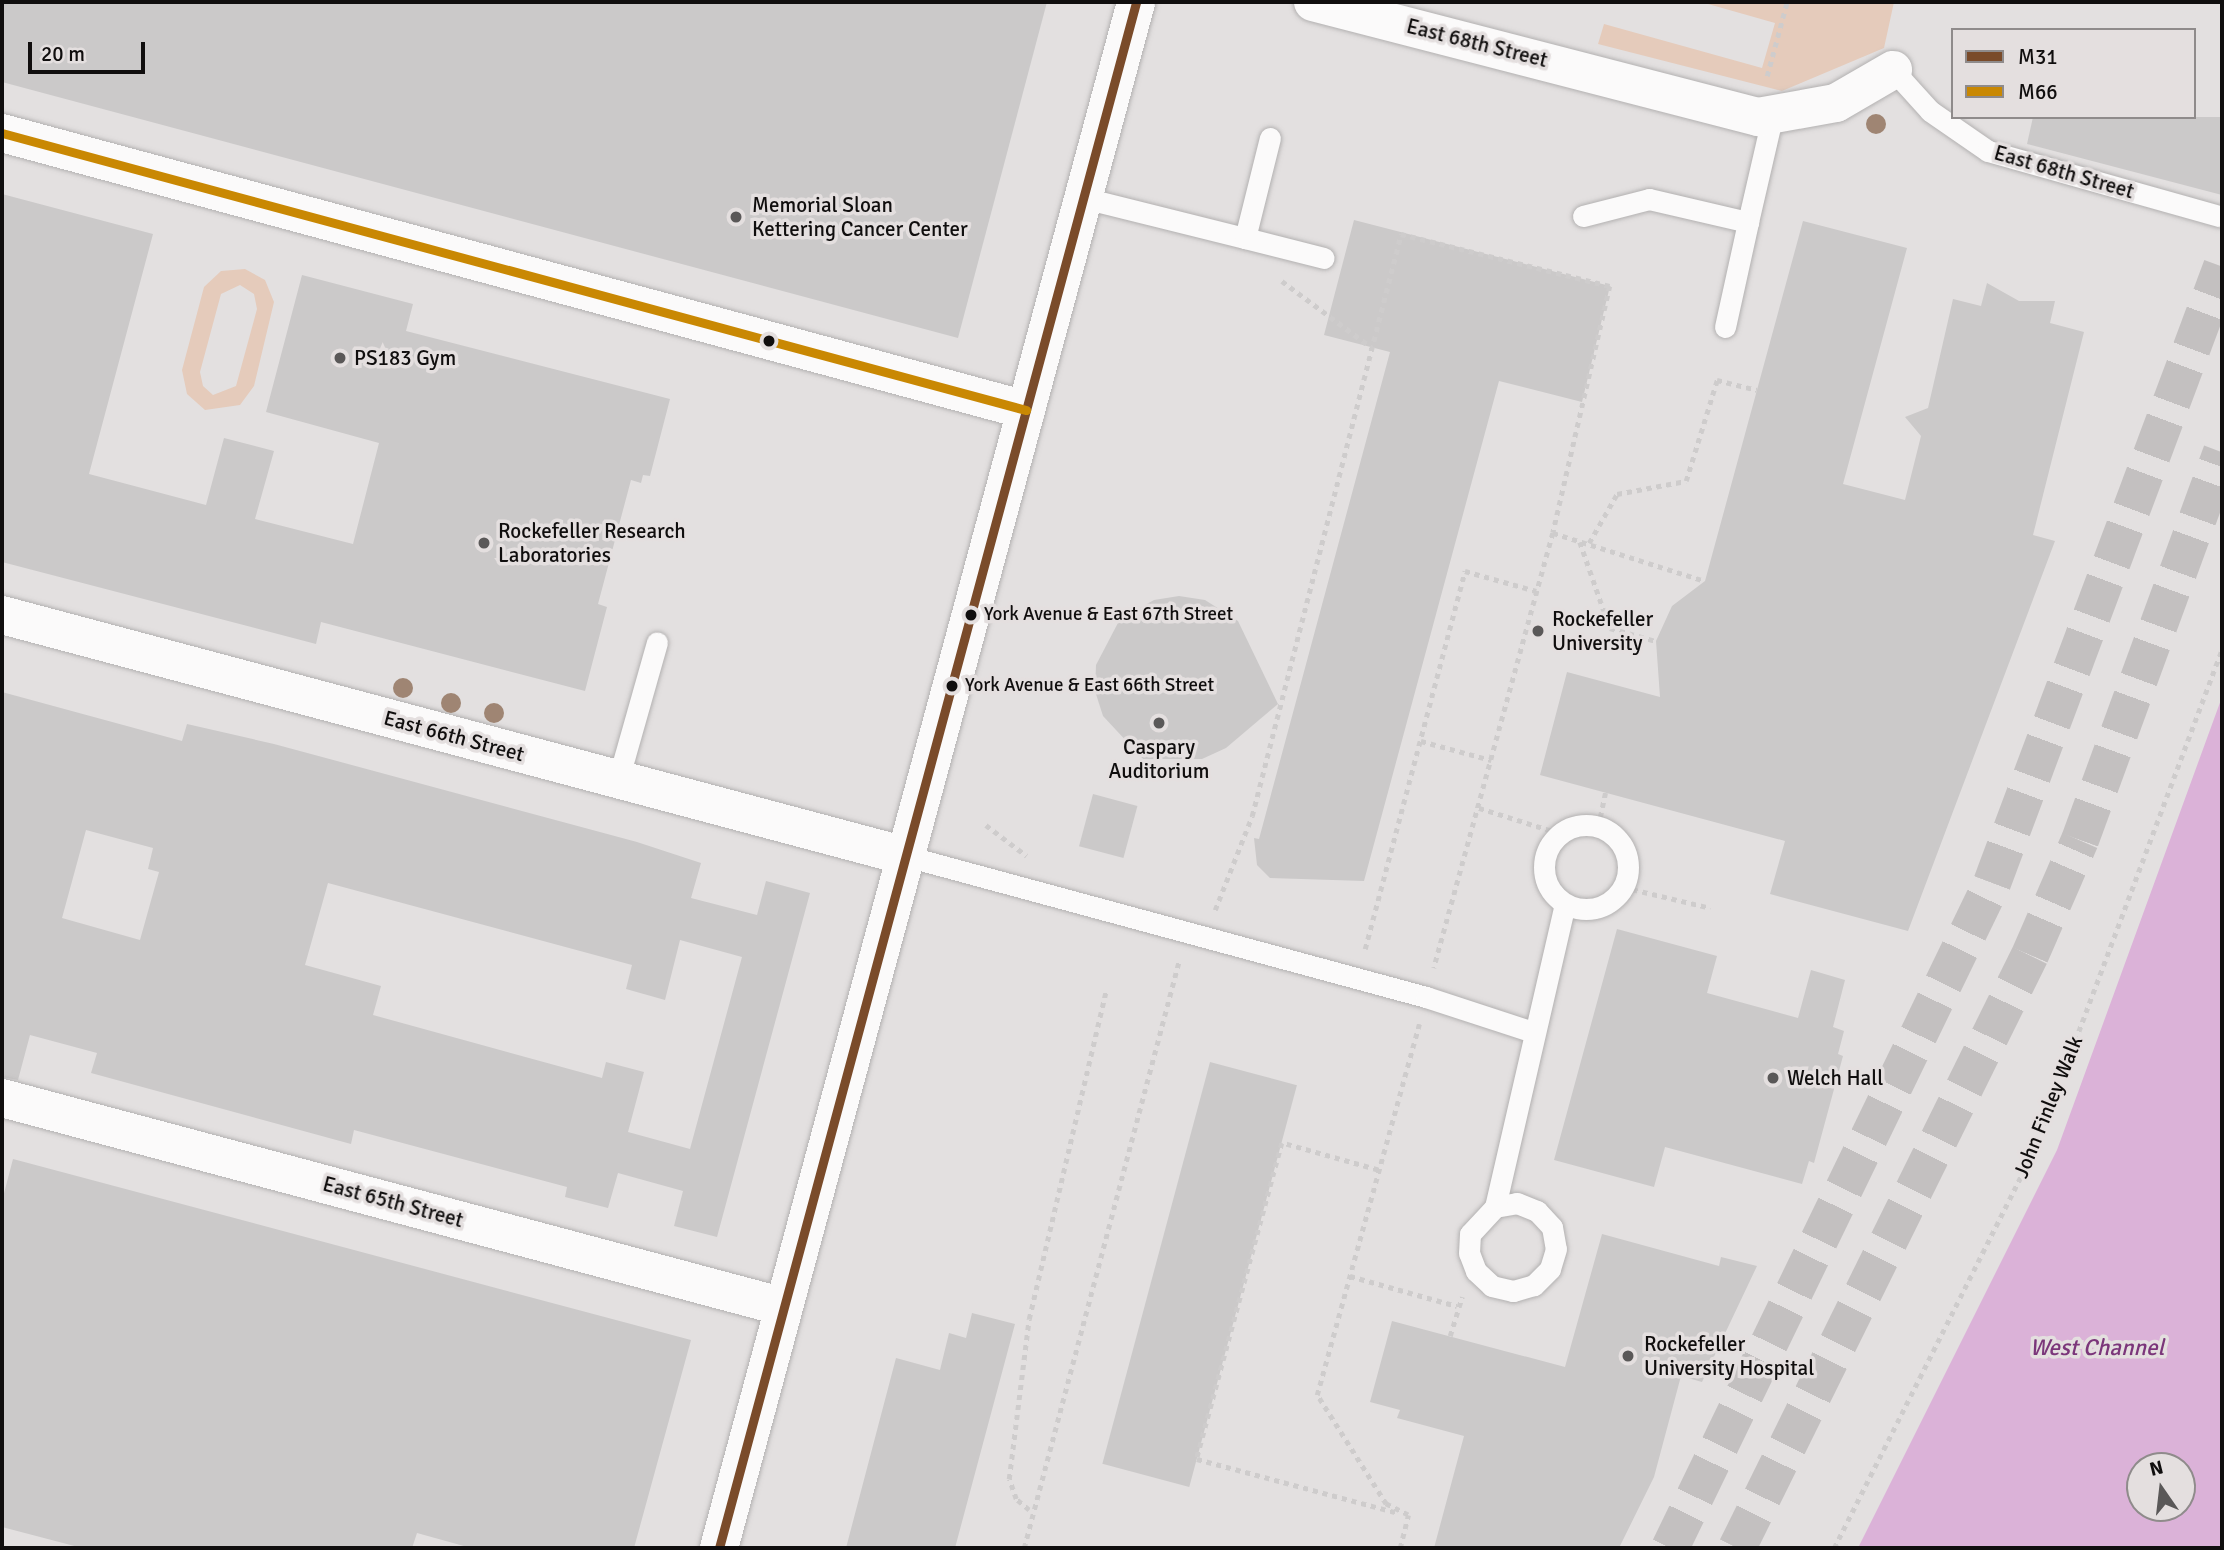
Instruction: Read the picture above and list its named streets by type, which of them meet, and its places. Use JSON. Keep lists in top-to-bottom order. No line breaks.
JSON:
{"streets":{"street":["East 68th Street","East 66th Street","East 65th Street"],"path":["John Finley Walk"]},"water":["West Channel"],"places":["Memorial Sloan Kettering Cancer Center","PS183 Gym","Rockefeller Research Laboratories","York Avenue & East 67th Street","Rockefeller University","York Avenue & East 66th Street","Caspary Auditorium","Welch Hall","Rockefeller University Hospital"],"lines":["transit line M31","transit line M66"],"legend":["M31","M66"],"scale_bar":"20 m","north":"top"}
